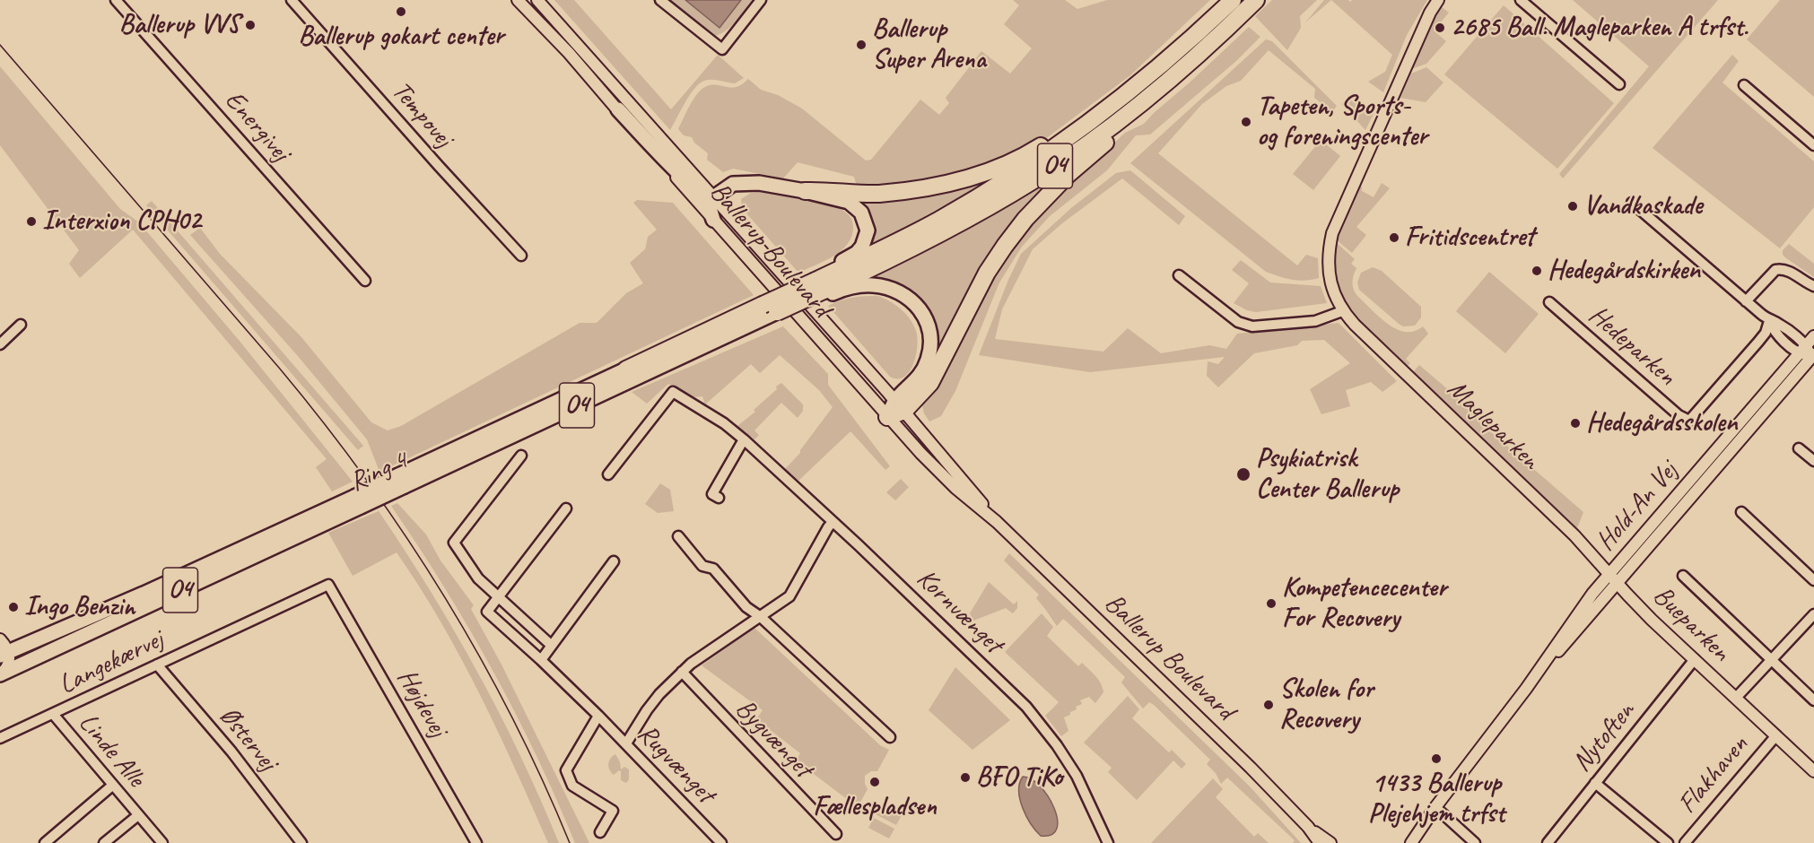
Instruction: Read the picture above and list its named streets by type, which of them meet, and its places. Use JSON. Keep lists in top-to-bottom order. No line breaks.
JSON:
{"streets":{"highway":["O4"],"main road":["Ring 4"],"street":["Tempovej","Energivej","Ballerup Boulevard","Hedeparken","Magleparken","Hold-An Vej","Kornvænget","Bueparken","Langekærvej","Højdevej","Nytoften","Østervej","Bygvænget","Linde Alle","Rugvænget","Flakhaven"]},"crossings":[["O4","Ring 4"],["Magleparken","Hold-An Vej"],["Magleparken","Bueparken"],["Hold-An Vej","Bueparken"],["Bueparken","Nytoften"],["Bueparken","Flakhaven"],["Langekærvej","Højdevej"],["Langekærvej","Østervej"],["Langekærvej","Linde Alle"],["Nytoften","Flakhaven"]],"places":["Ballerup gokart center","Ballerup VVS","2685 Ball. Magleparken A trfst.","Ballerup Super Arena","Tapeten, Sports- og foreningscenter","Vandkaskade","Interxion CPH02","Fritidscentret","Hedegårdskirken","Hedegårdsskolen","Psykiatrisk Center Ballerup","Kompetencecenter For Recovery","Ingo Benzin","Skolen for Recovery","1433 Ballerup Plejehjem trfst","BFO TiKo","Fællespladsen"]}
